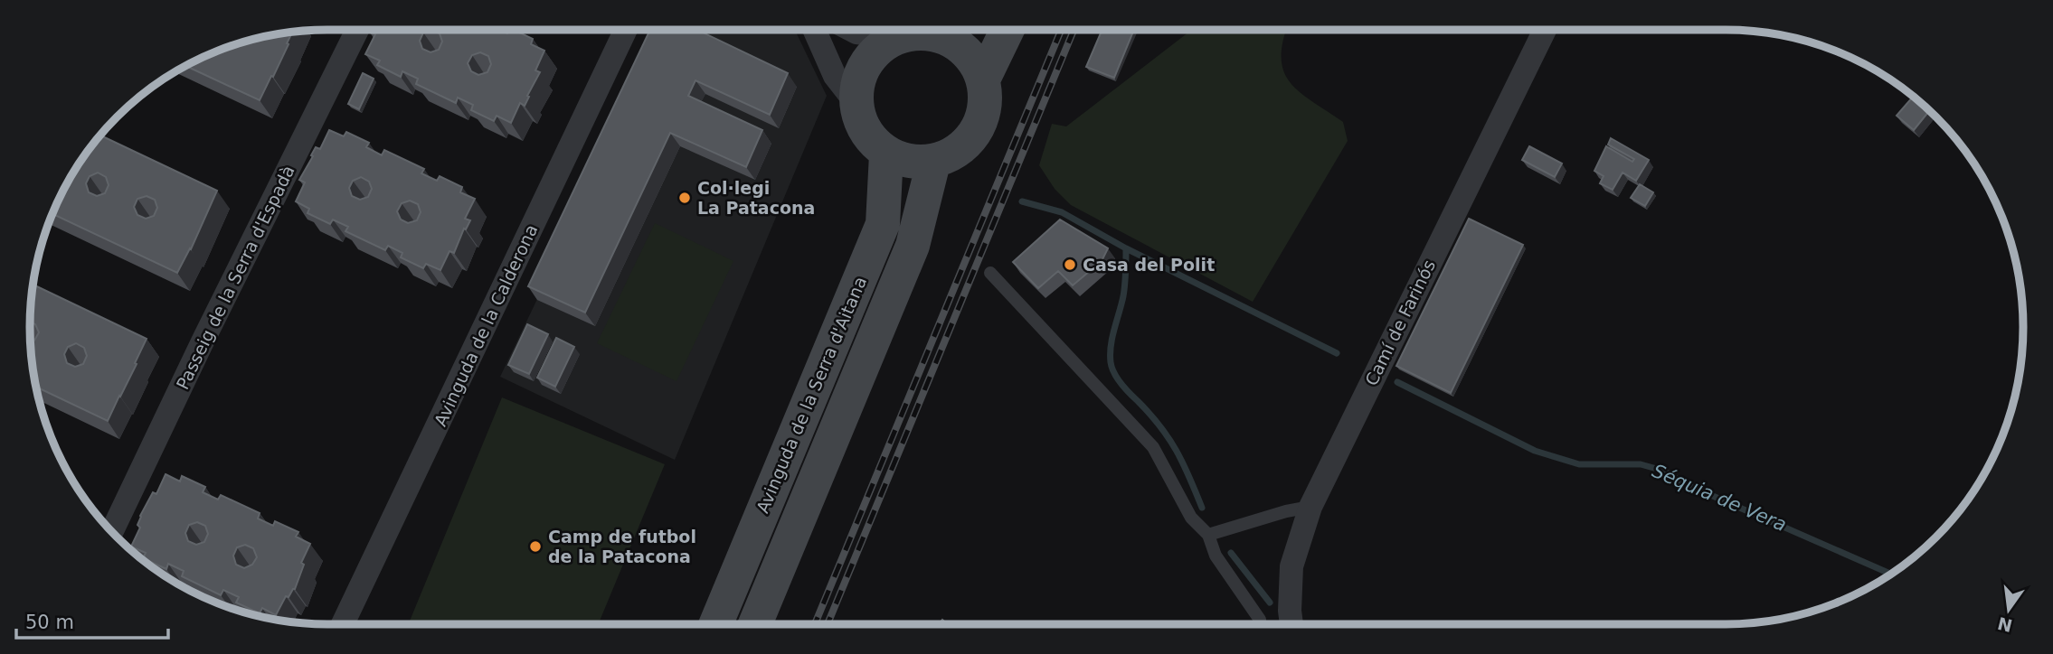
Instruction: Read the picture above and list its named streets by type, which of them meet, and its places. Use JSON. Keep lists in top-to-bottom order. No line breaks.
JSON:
{"streets":{"main road":["Avinguda de la Serra d'Aitana"],"street":["Passeig de la Serra d'Espadà","Camí de Farinós","Avinguda de la Calderona"]},"water":["Séquia de Vera"],"places":["Col·legi La Patacona","Casa del Polit","Camp de futbol de la Patacona"],"scale_bar":"50 m","north":"bottom"}
